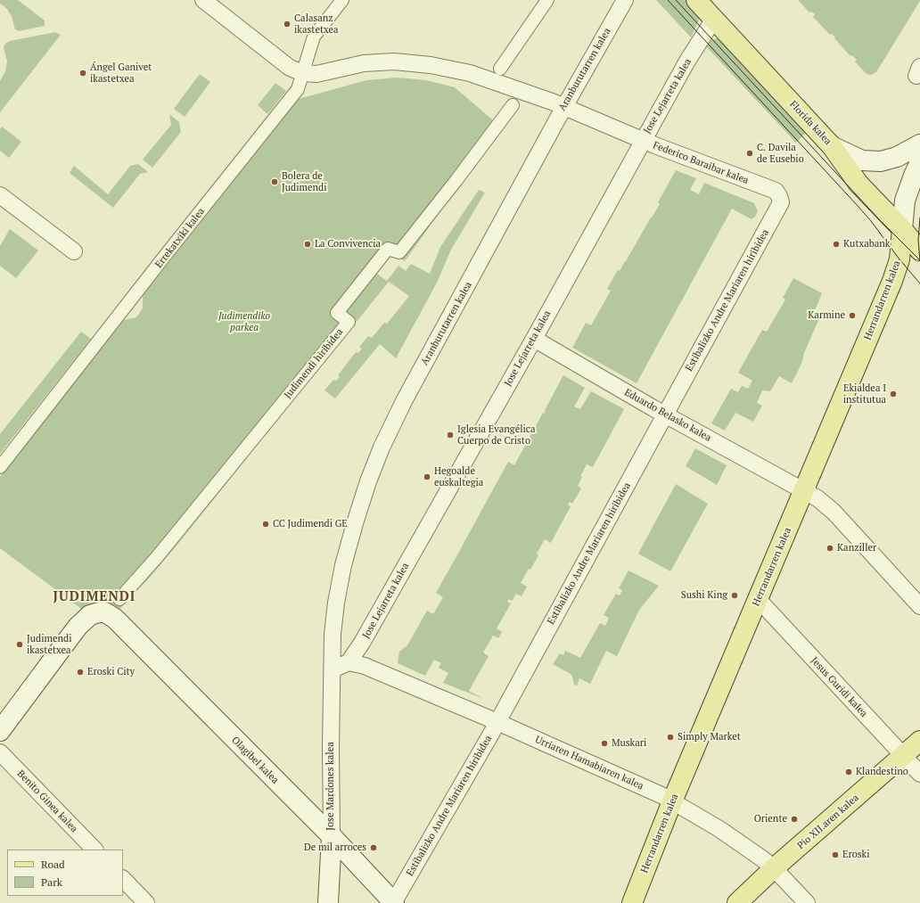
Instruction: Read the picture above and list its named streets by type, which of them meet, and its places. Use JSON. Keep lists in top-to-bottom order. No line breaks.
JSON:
{"streets":{"main road":["Florida kalea","Herrandarren kalea","Olagibel kalea","Jose Mardones kalea","Pio XII.aren kalea"],"street":["Aranburutarren kalea","Jose Lejarreta kalea","Federico Baraibar kalea","Errekatxiki kalea","Estibalizko Andre Mariaren hiribidea","Judimendi hiribidea","Eduardo Belasko kalea","Jesus Guridi kalea","Urriaren Hamabiaren kalea","Benito Ginea kalea"]},"crossings":[["Aranburutarren kalea","Federico Baraibar kalea"],["Aranburutarren kalea","Jose Mardones kalea"],["Jose Lejarreta kalea","Florida kalea"],["Jose Lejarreta kalea","Federico Baraibar kalea"],["Jose Lejarreta kalea","Eduardo Belasko kalea"],["Jose Lejarreta kalea","Urriaren Hamabiaren kalea"],["Florida kalea","Herrandarren kalea"],["Federico Baraibar kalea","Errekatxiki kalea"],["Federico Baraibar kalea","Estibalizko Andre Mariaren hiribidea"],["Estibalizko Andre Mariaren hiribidea","Eduardo Belasko kalea"],["Estibalizko Andre Mariaren hiribidea","Olagibel kalea"],["Estibalizko Andre Mariaren hiribidea","Urriaren Hamabiaren kalea"],["Herrandarren kalea","Eduardo Belasko kalea"],["Herrandarren kalea","Jesus Guridi kalea"],["Herrandarren kalea","Urriaren Hamabiaren kalea"],["Jesus Guridi kalea","Pio XII.aren kalea"],["Olagibel kalea","Jose Mardones kalea"],["Urriaren Hamabiaren kalea","Pio XII.aren kalea"]],"districts":["JUDIMENDI"],"parks":["Judimendiko parkea"],"places":["Calasanz ikastetxea","Ángel Ganivet ikastetxea","C. Davila de Eusebio","Bolera de Judimendi","La Convivencia","Kutxabank","Karmine","Ekialdea I institutua","Iglesia Evangélica Cuerpo de Cristo","Hegoalde euskaltegia","CC Judimendi GE","Kanziller","Sushi King","Judimendi ikastetxea","Eroski City","Simply Market","Muskari","Klandestino","Oriente","De mil arroces","Eroski"],"legend":["Road","Park"]}
